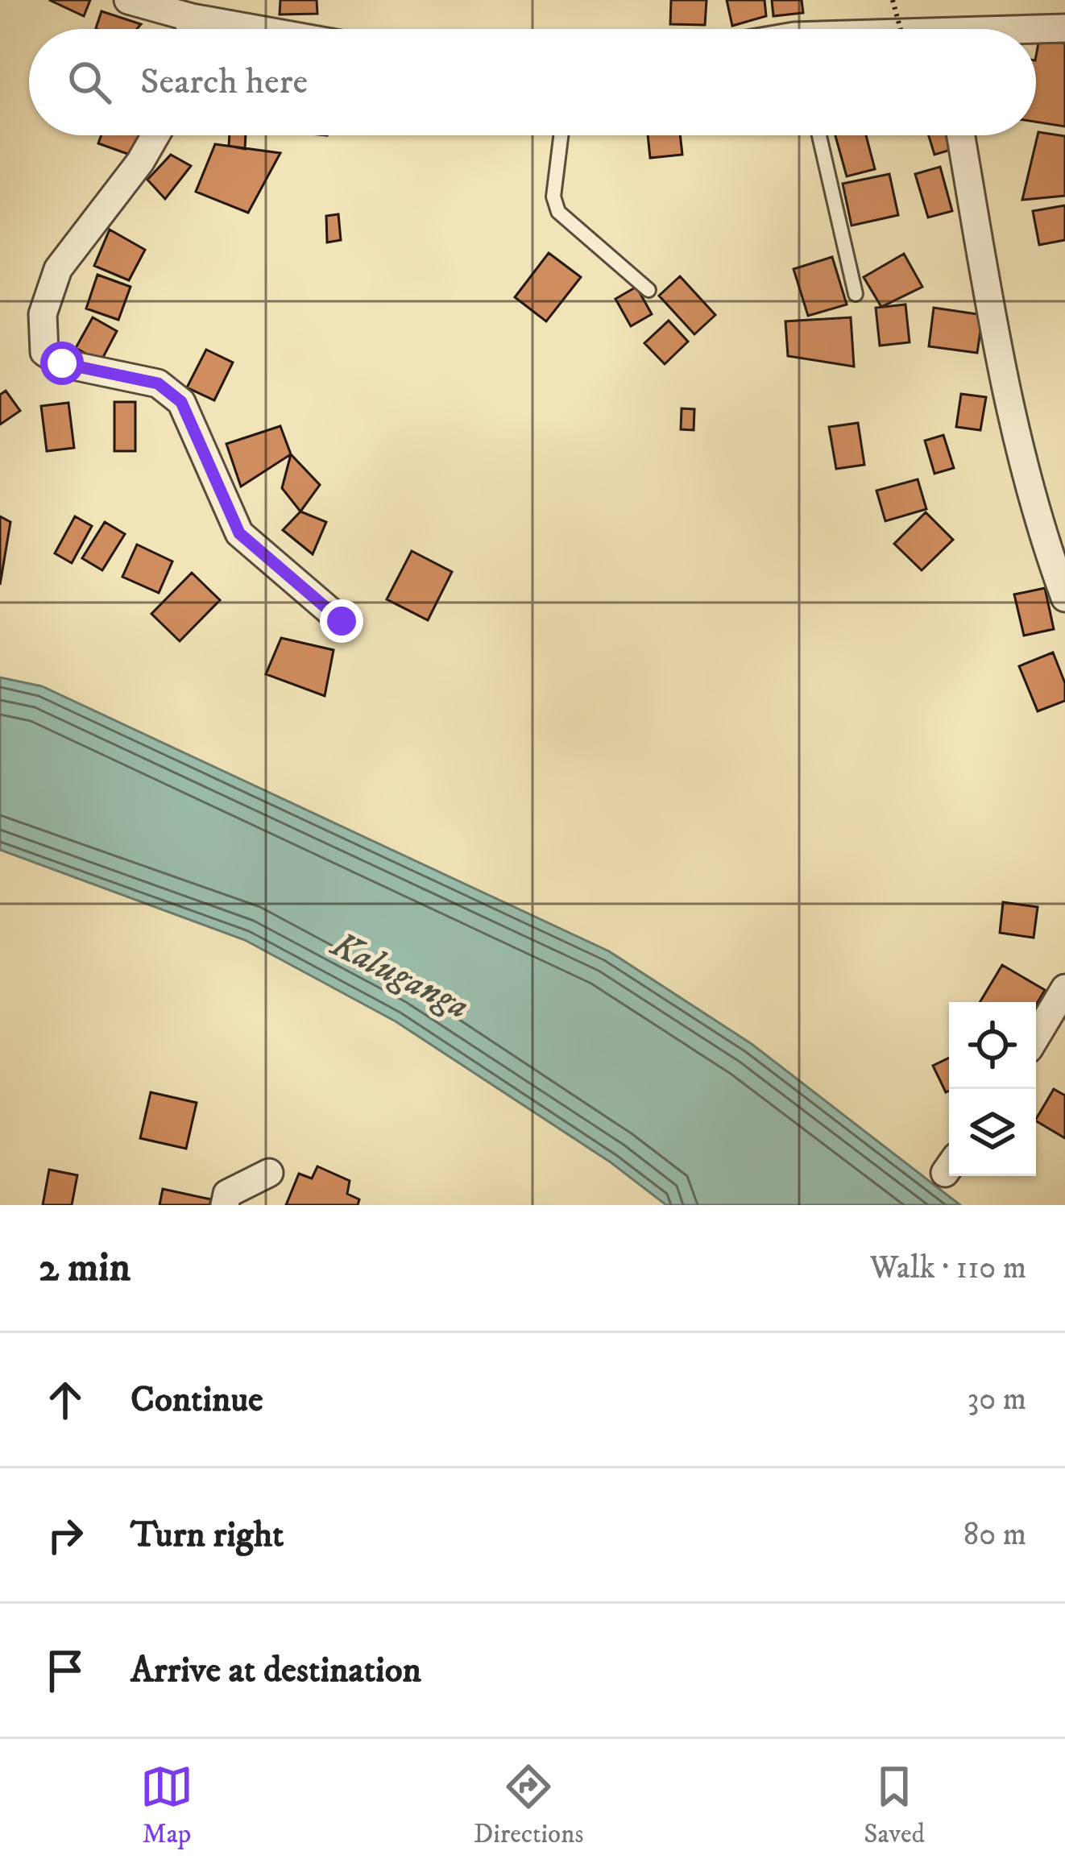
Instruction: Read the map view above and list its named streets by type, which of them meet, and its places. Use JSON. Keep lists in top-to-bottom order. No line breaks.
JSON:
{"water":["Kaluganga"],"page":{"search":"Search here","heading":["2 min","Walk · 110 m"],"list":[["Continue","30 m"],["Turn right","80 m"],"Arrive at destination"],"nav":["Map","Directions","Saved"]}}
